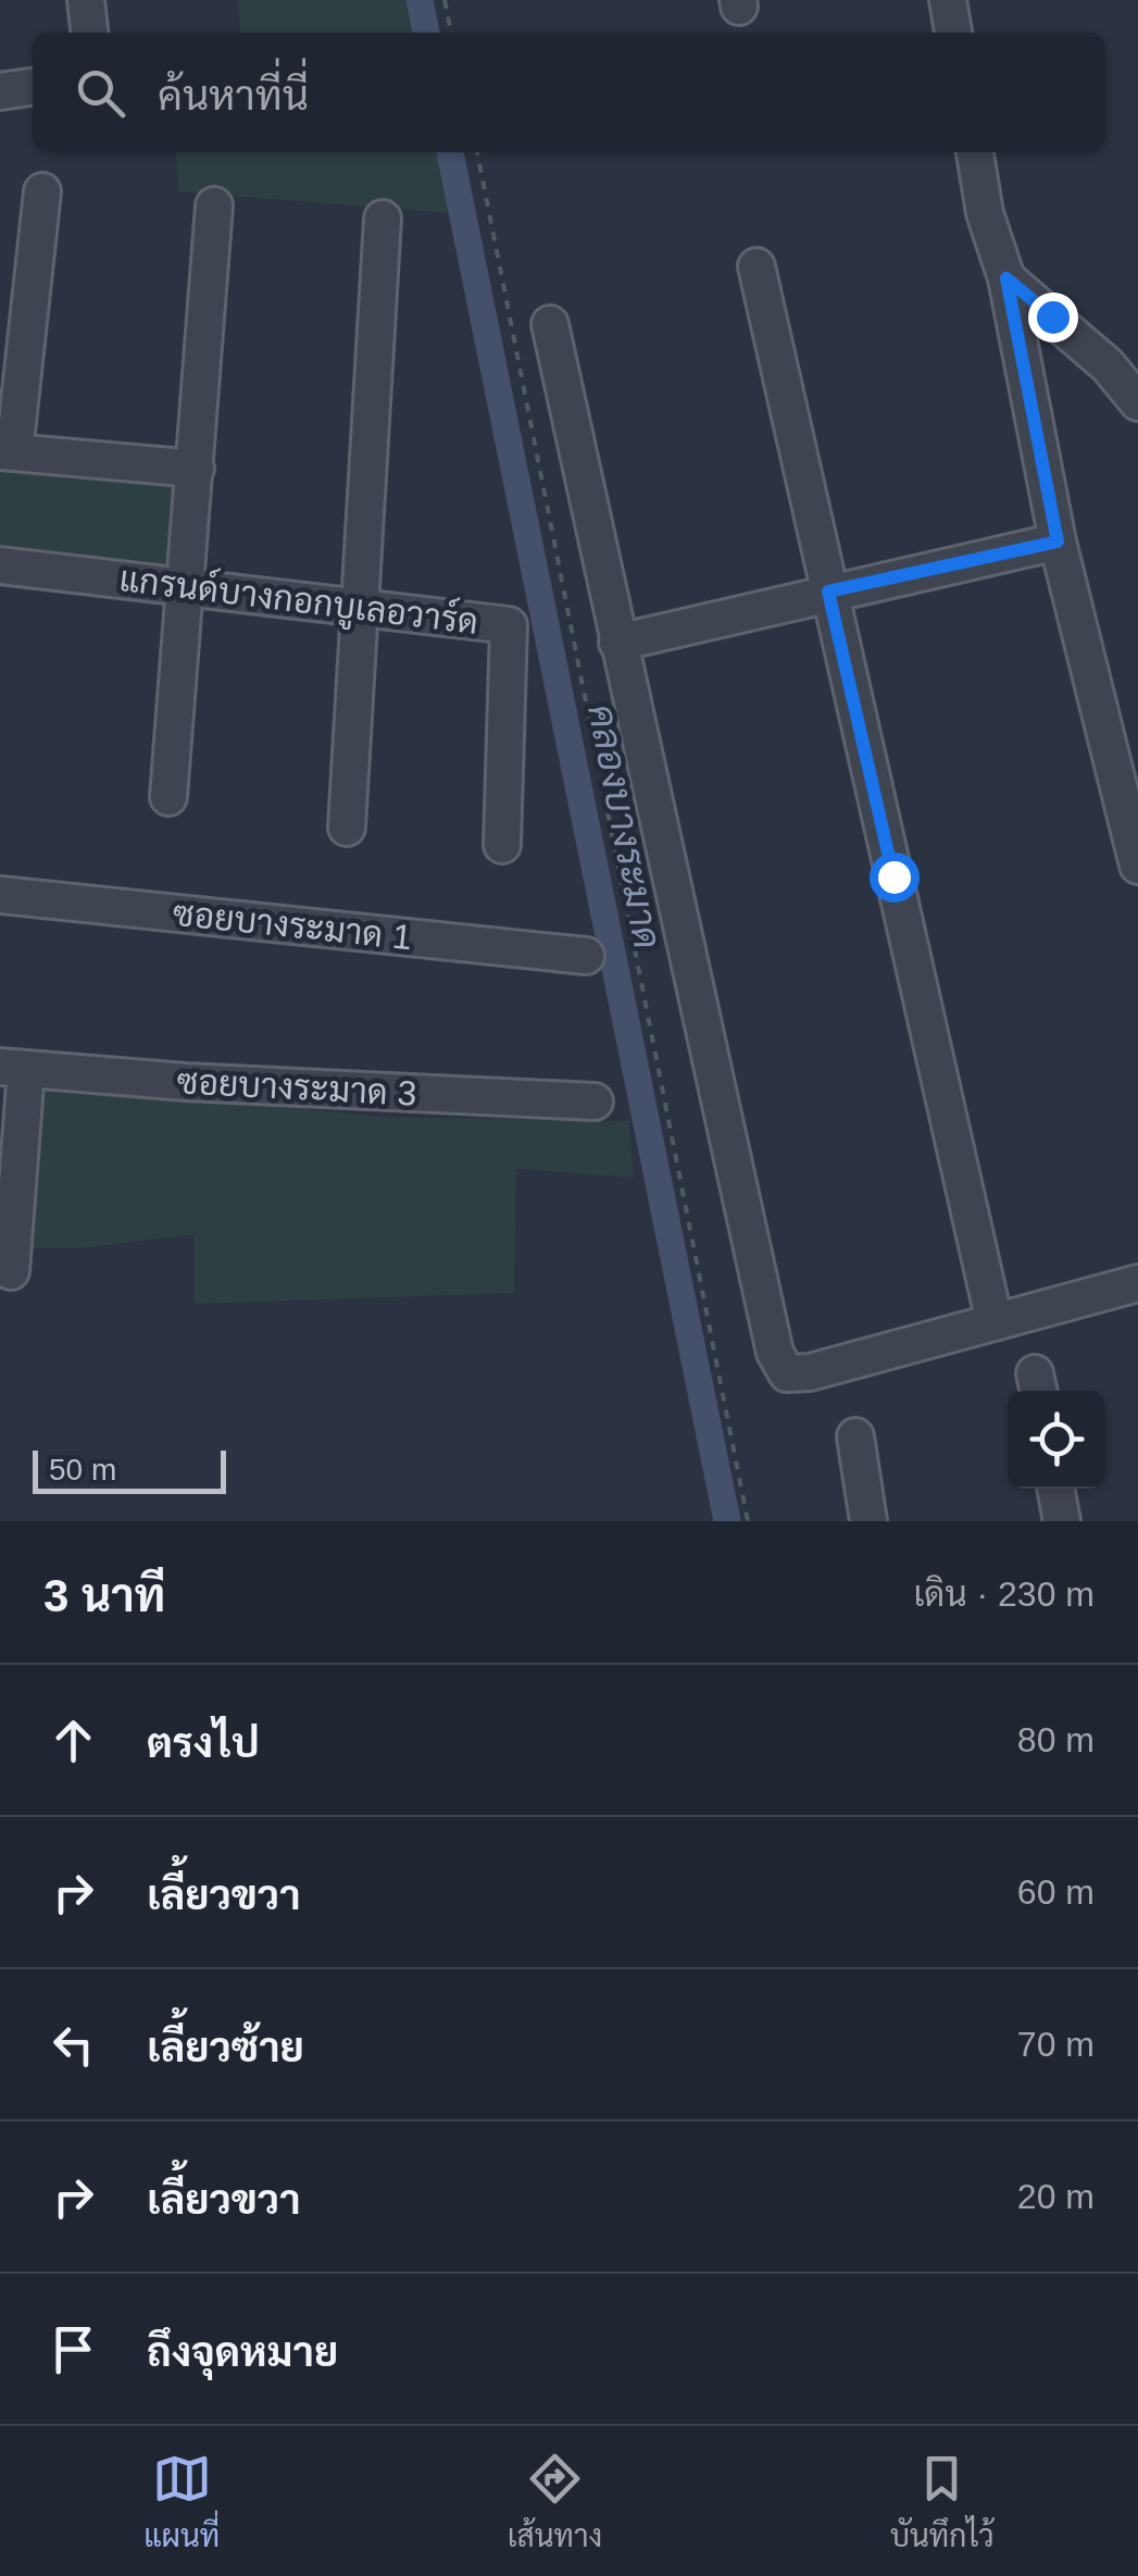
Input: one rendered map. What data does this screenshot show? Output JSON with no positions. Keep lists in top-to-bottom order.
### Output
{
  "streets": {
    "street": ["แกรนด์บางกอกบูเลอวาร์ด", "ซอยบางระมาด 1", "ซอยบางระมาด 3"]
  },
  "water": ["คลองบางระมาด"],
  "scale_bar": "50 m",
  "page": {
    "search": "ค้นหาที่นี่",
    "scale": "50 m",
    "heading": ["3 นาที", "เดิน · 230 m"],
    "list": [
      ["ตรงไป", "80 m"],
      ["เลี้ยวขวา", "60 m"],
      ["เลี้ยวซ้าย", "70 m"],
      ["เลี้ยวขวา", "20 m"],
      "ถึงจุดหมาย"
    ],
    "nav": ["แผนที่", "เส้นทาง", "บันทึกไว้"]
  }
}
